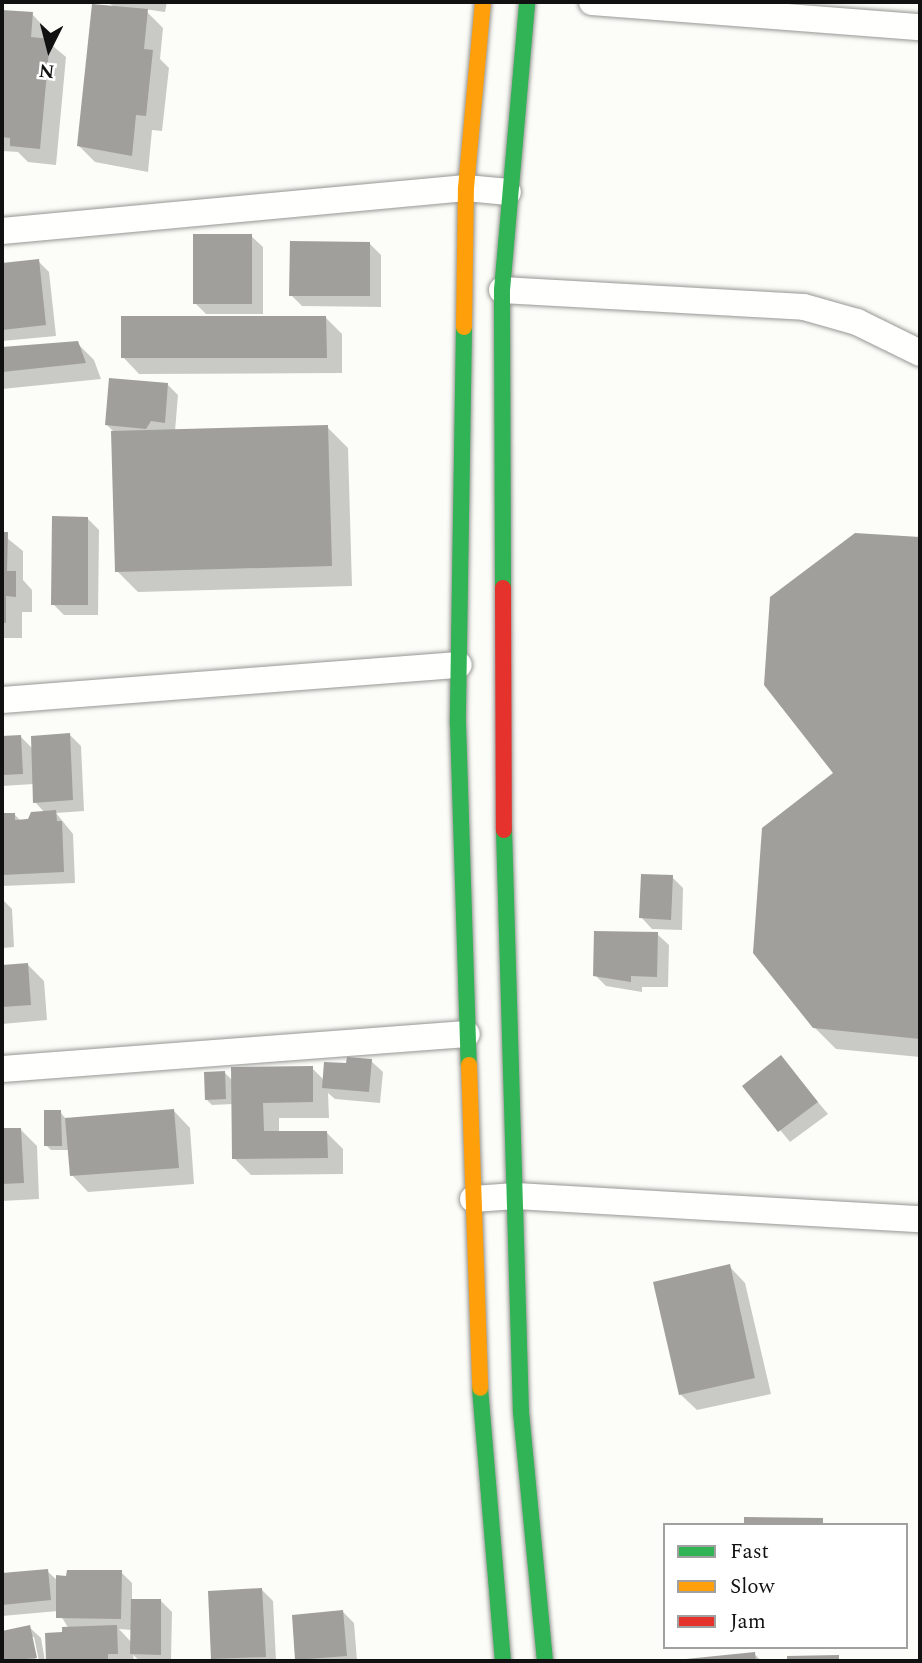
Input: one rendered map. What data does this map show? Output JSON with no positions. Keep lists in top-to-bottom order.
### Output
{
  "legend": ["Fast", "Slow", "Jam"],
  "north": "bottom"
}
